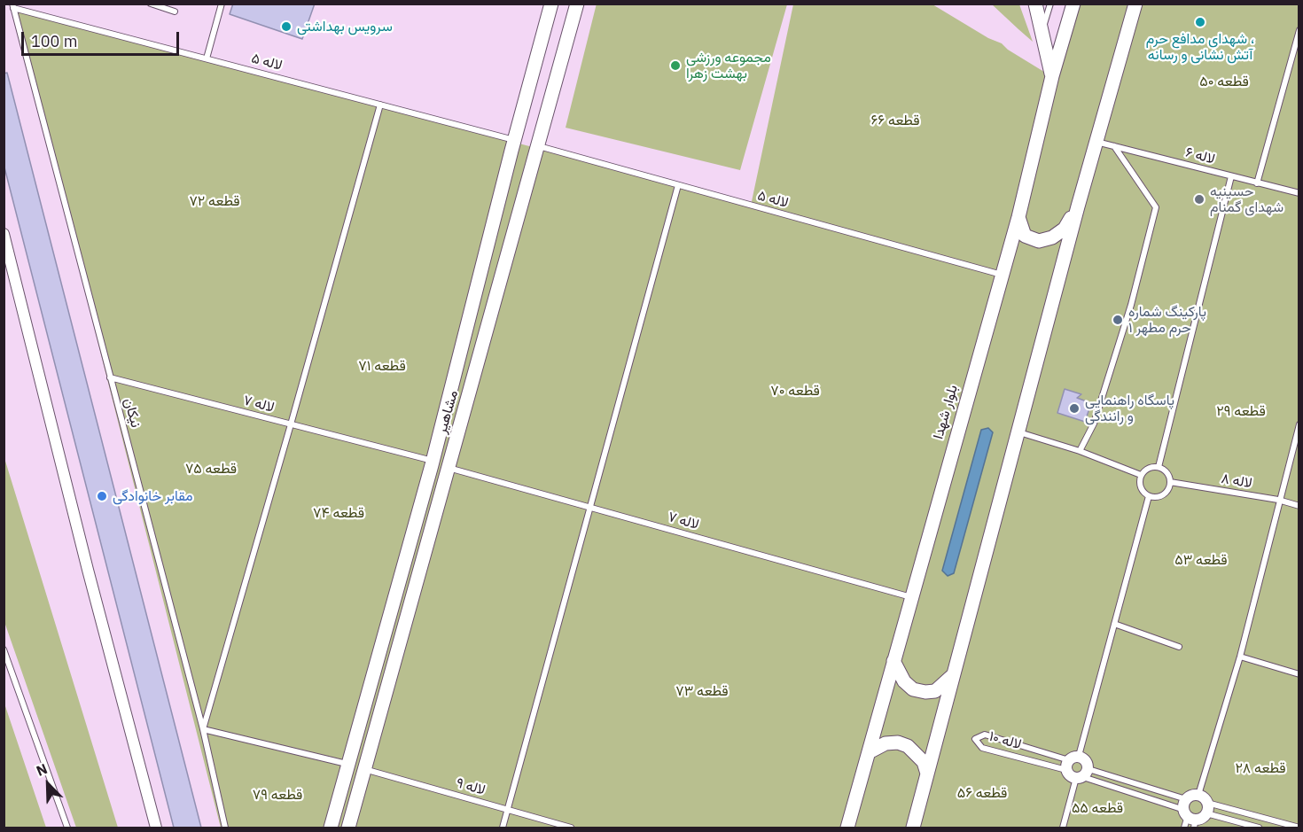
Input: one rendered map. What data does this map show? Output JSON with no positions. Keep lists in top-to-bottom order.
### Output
{
  "streets": {
    "street": ["مشاهیر", "بلوار شهدا"],
    "lane": [
      "لاله ۵",
      "لاله ۶",
      "لاله ۷",
      "نیکان",
      "لاله ۸",
      "لاله ۱۰",
      "لاله ۹"
    ]
  },
  "crossings": [
    ["لاله ۵", "مشاهیر"],
    ["لاله ۵", "بلوار شهدا"],
    ["لاله ۵", "نیکان"],
    ["لاله ۷", "مشاهیر"],
    ["لاله ۷", "بلوار شهدا"],
    ["لاله ۷", "نیکان"],
    ["مشاهیر", "لاله ۹"]
  ],
  "parks": [
    "قطعه ۵۰",
    "قطعه ۶۶",
    "قطعه ۷۲",
    "قطعه ۷۱",
    "قطعه ۷۰",
    "قطعه ۲۹",
    "قطعه ۷۵",
    "قطعه ۷۴",
    "قطعه ۵۳",
    "قطعه ۷۳",
    "قطعه ۲۸",
    "قطعه ۵۶",
    "قطعه ۷۹",
    "قطعه ۵۵"
  ],
  "places": [
    "شهدای مدافع حرم ، آتش نشانی و رسانه",
    "سرویس بهداشتی",
    "مجموعه ورزشی بهشت زهرا",
    "حسینیه شهدای گمنام",
    "پارکینگ شماره ۱ حرم مطهر",
    "پاسگاه راهنمایی و رانندگی",
    "مقابر خانوادگی"
  ],
  "scale_bar": "100 m",
  "north": "top left"
}
